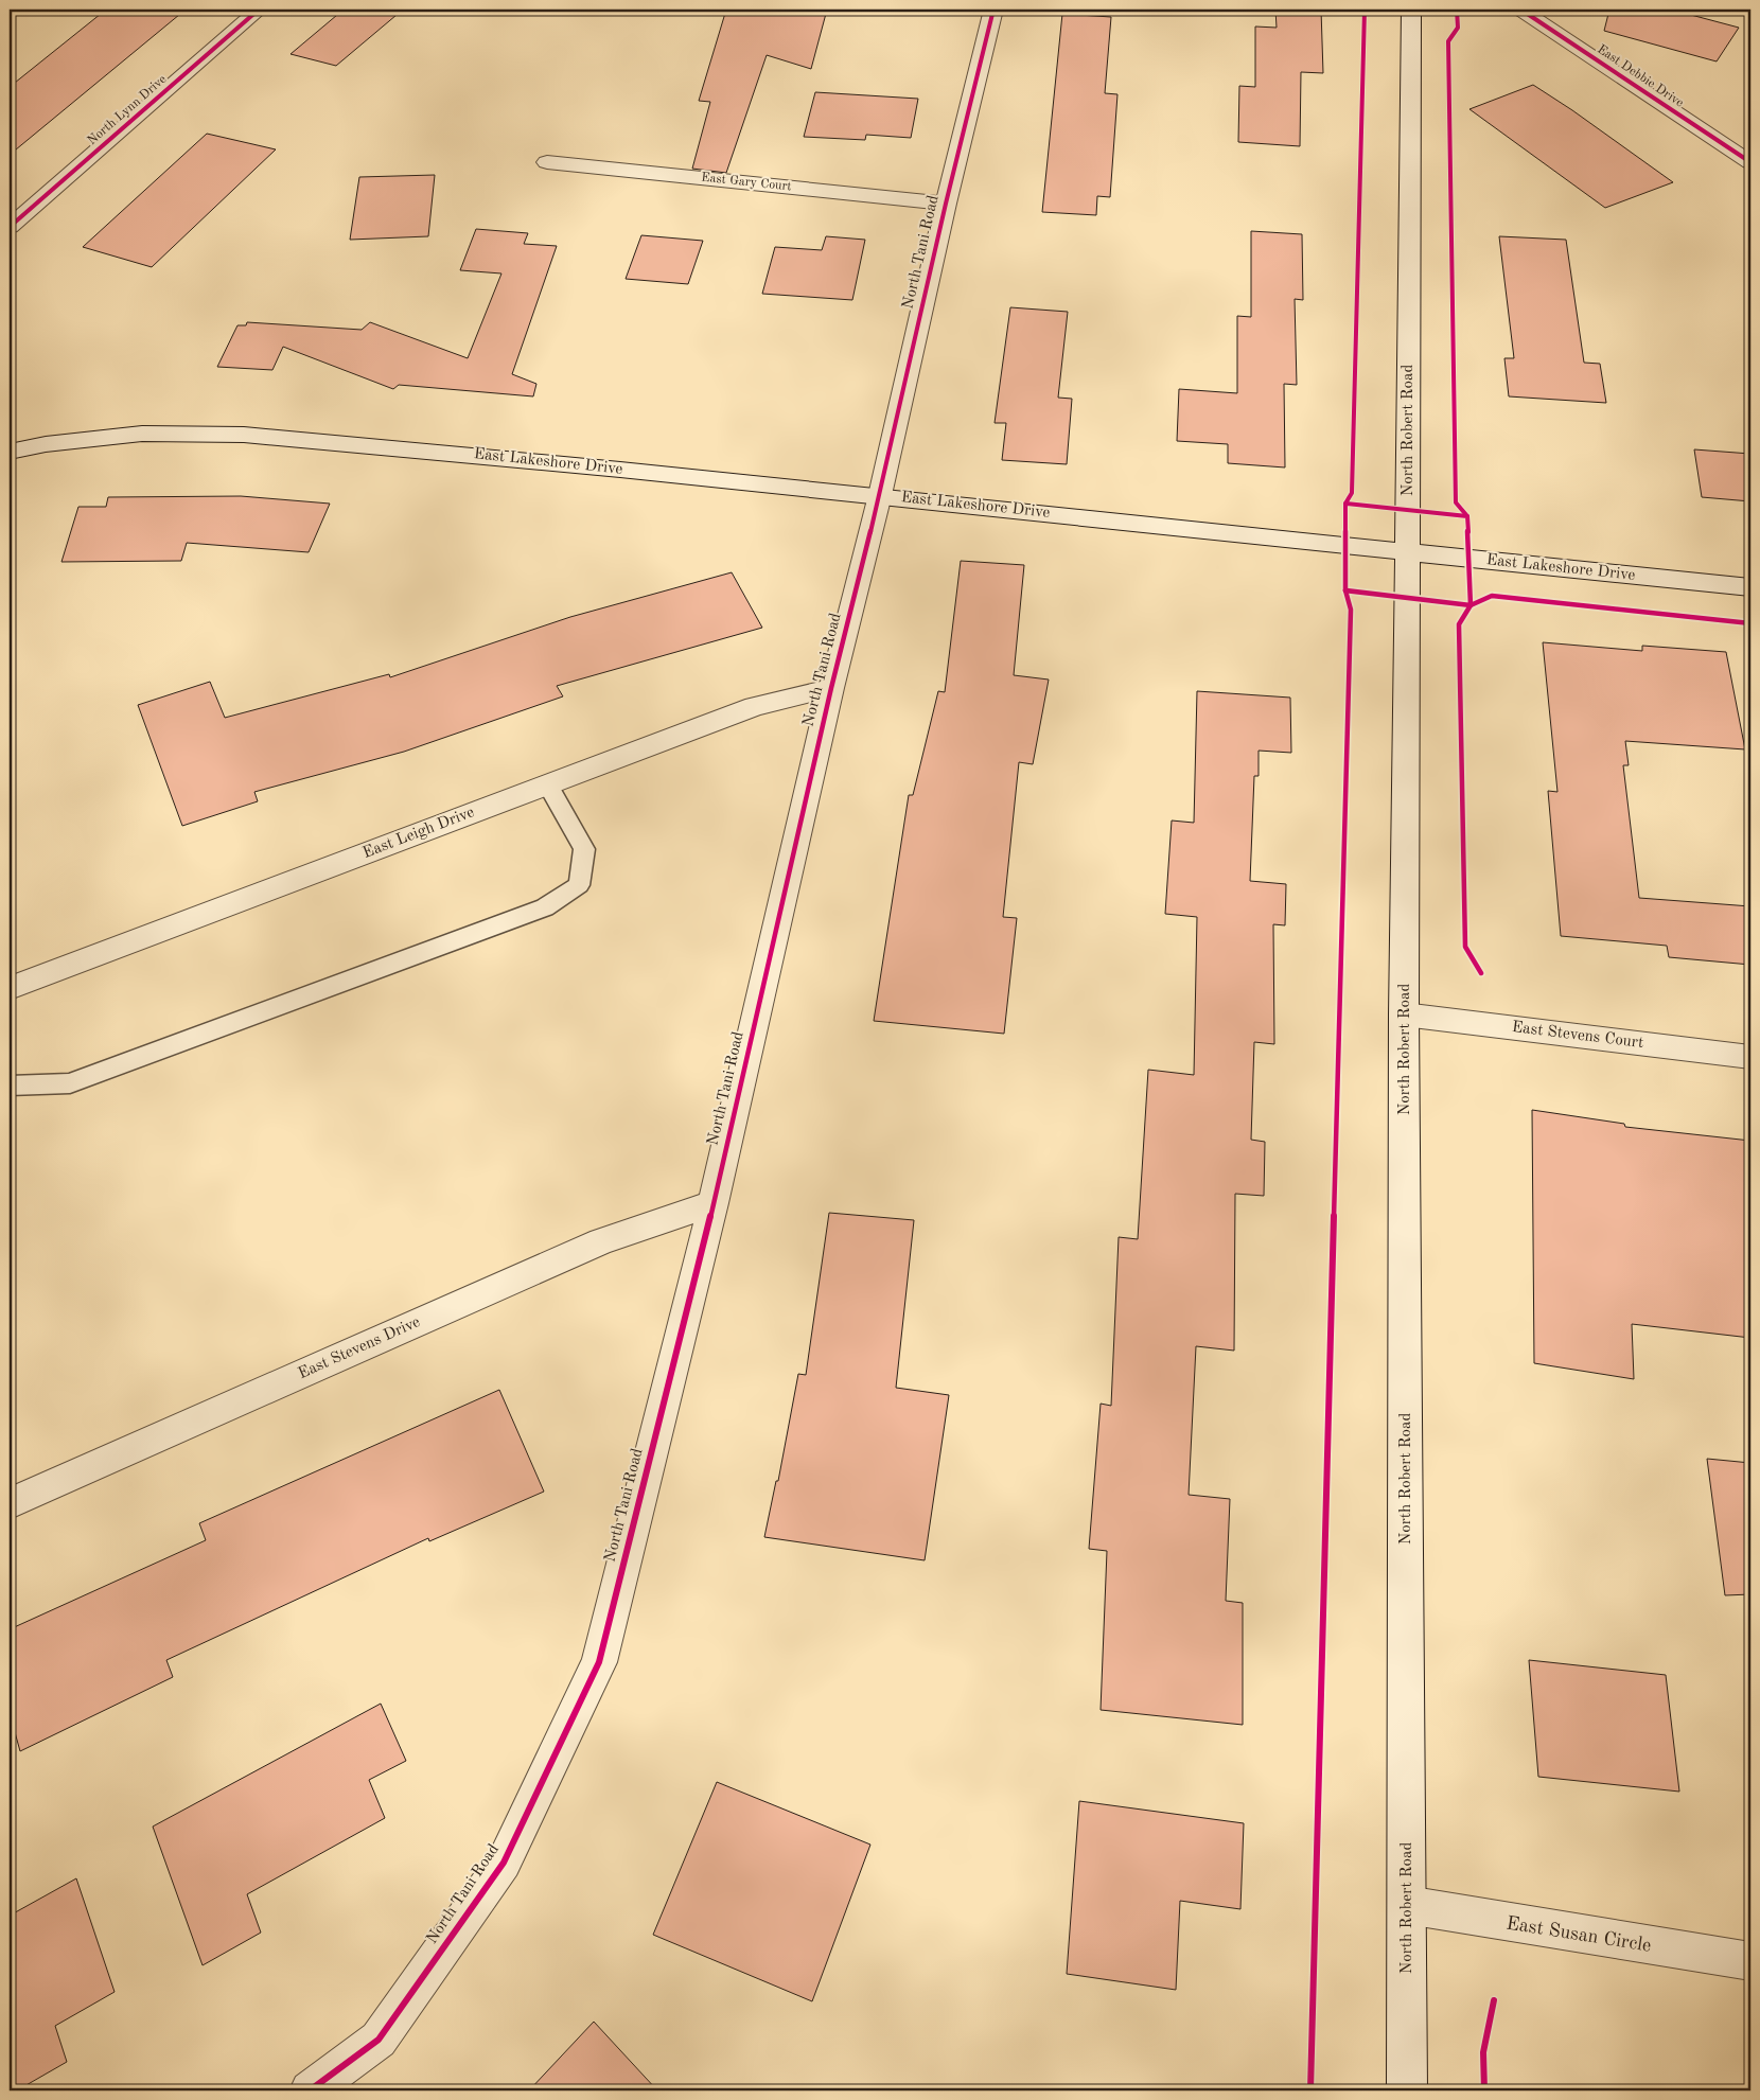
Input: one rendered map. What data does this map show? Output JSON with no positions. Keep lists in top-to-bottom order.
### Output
{
  "streets": {
    "street": [
      "East Debbie Drive",
      "North Lynn Drive",
      "East Gary Court",
      "North Tani Road",
      "North Robert Road",
      "East Lakeshore Drive",
      "East Leigh Drive",
      "East Stevens Court",
      "East Stevens Drive",
      "East Susan Circle"
    ]
  },
  "crossings": [
    ["East Gary Court", "North Tani Road"],
    ["North Tani Road", "East Lakeshore Drive"],
    ["North Tani Road", "East Leigh Drive"],
    ["North Tani Road", "East Stevens Drive"],
    ["North Robert Road", "East Lakeshore Drive"],
    ["North Robert Road", "East Stevens Court"],
    ["North Robert Road", "East Susan Circle"]
  ]
}
